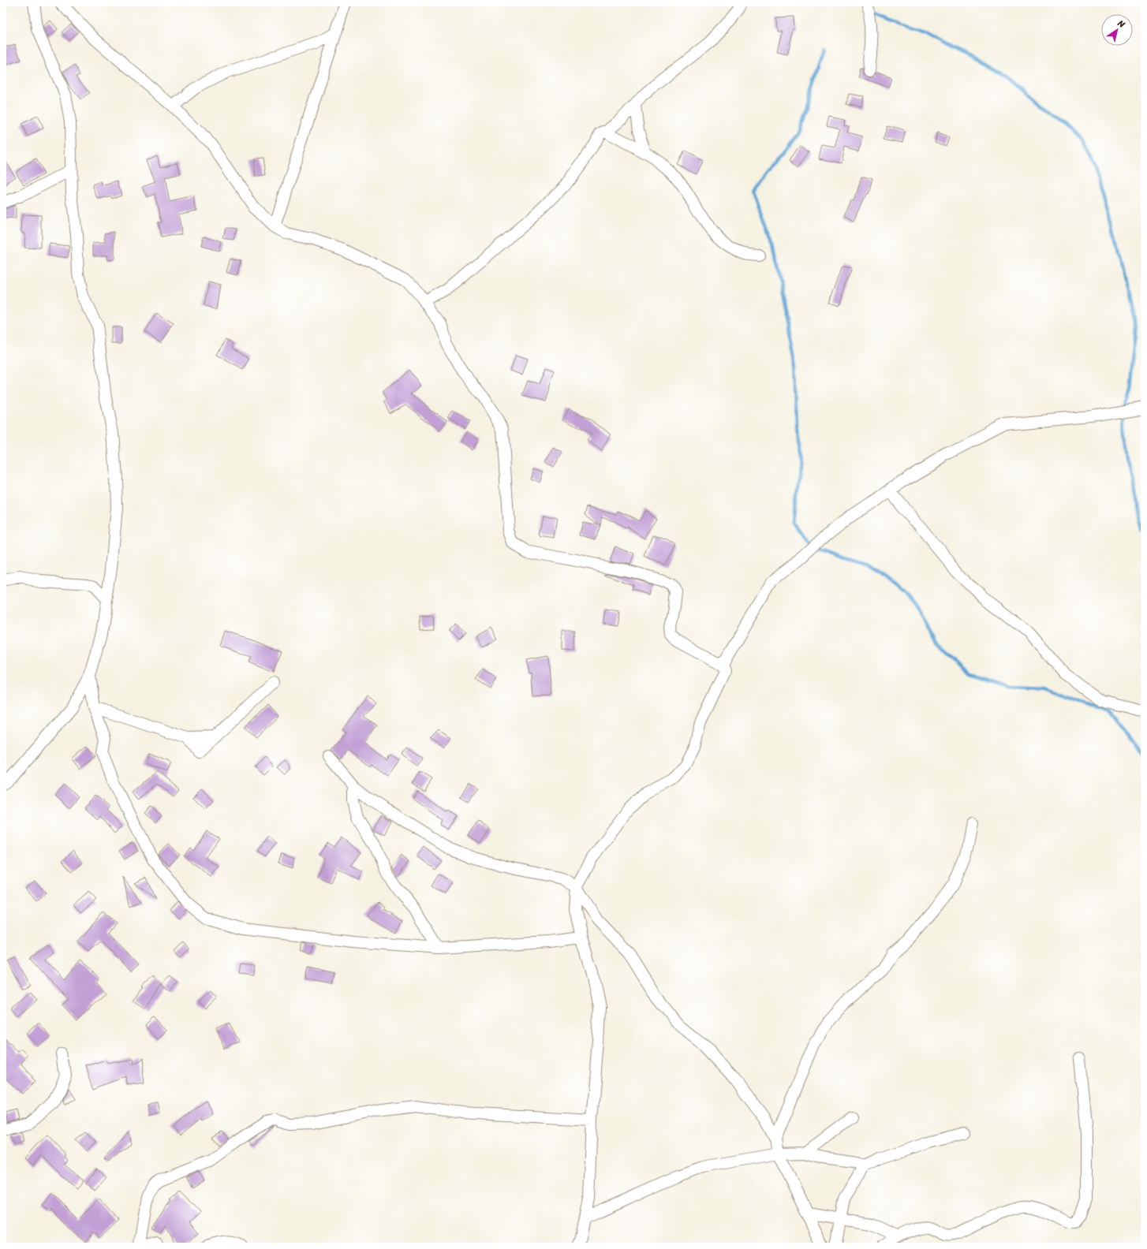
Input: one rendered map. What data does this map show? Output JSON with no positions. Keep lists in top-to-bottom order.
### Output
{
  "north": "top right"
}
